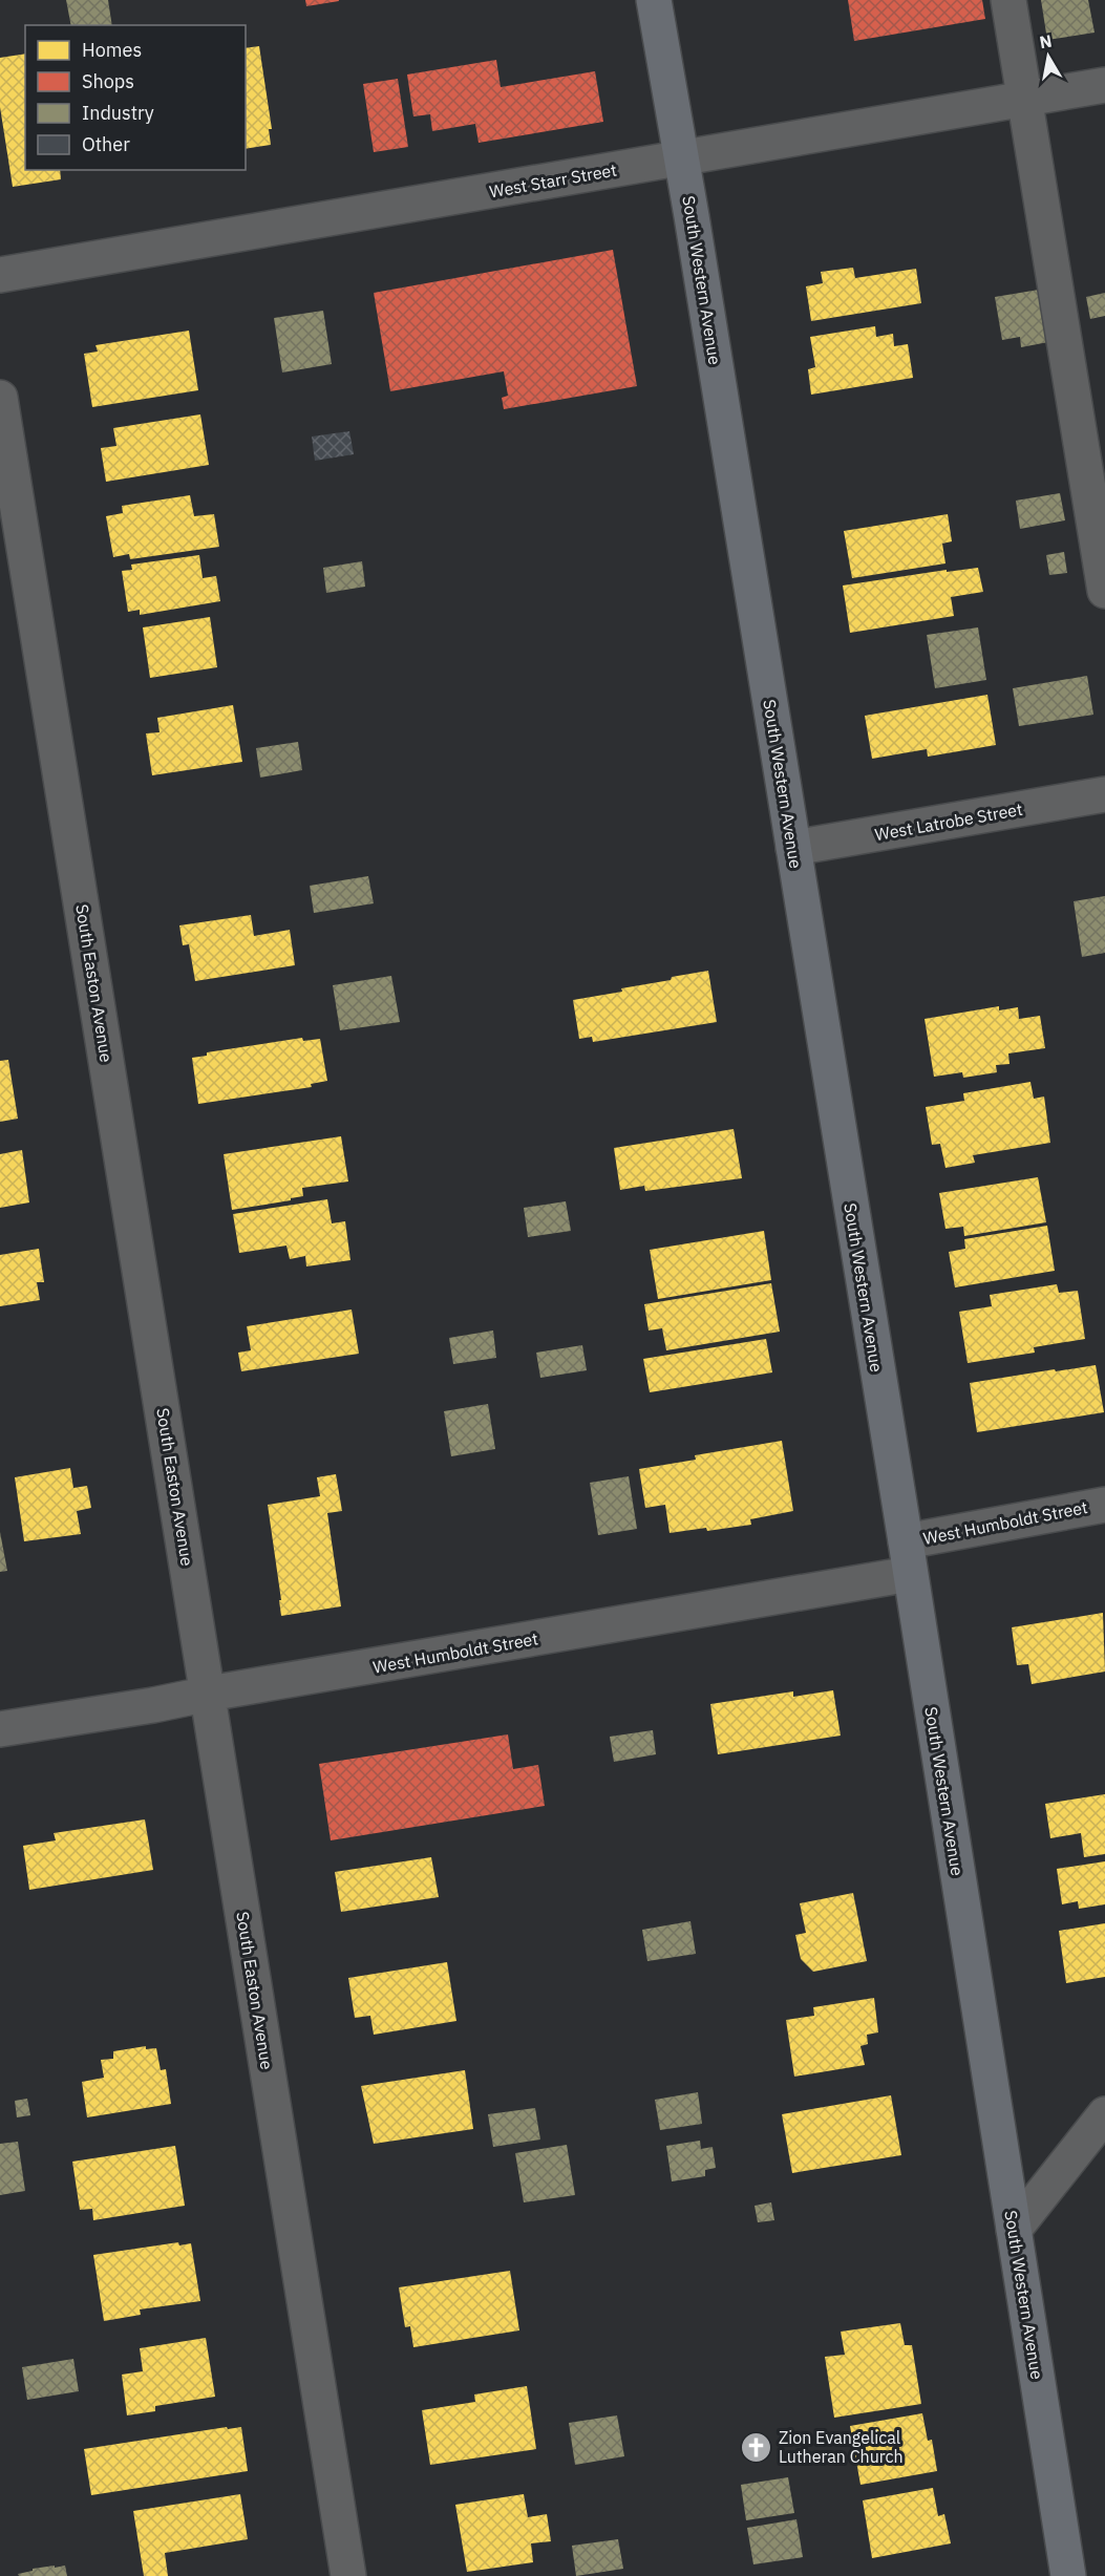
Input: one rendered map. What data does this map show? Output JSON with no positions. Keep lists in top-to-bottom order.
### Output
{
  "streets": {
    "main road": ["South Western Avenue"],
    "street": [
      "West Starr Street",
      "West Latrobe Street",
      "South Easton Avenue",
      "West Humboldt Street"
    ]
  },
  "crossings": [
    ["West Starr Street", "South Western Avenue"],
    ["South Western Avenue", "West Latrobe Street"],
    ["South Western Avenue", "West Humboldt Street"],
    ["South Easton Avenue", "West Humboldt Street"]
  ],
  "places": {
    "church": ["Zion Evangelical Lutheran Church"]
  },
  "legend": [
    "Homes",
    "Shops",
    "Industry",
    "Other"
  ],
  "north": "top"
}
